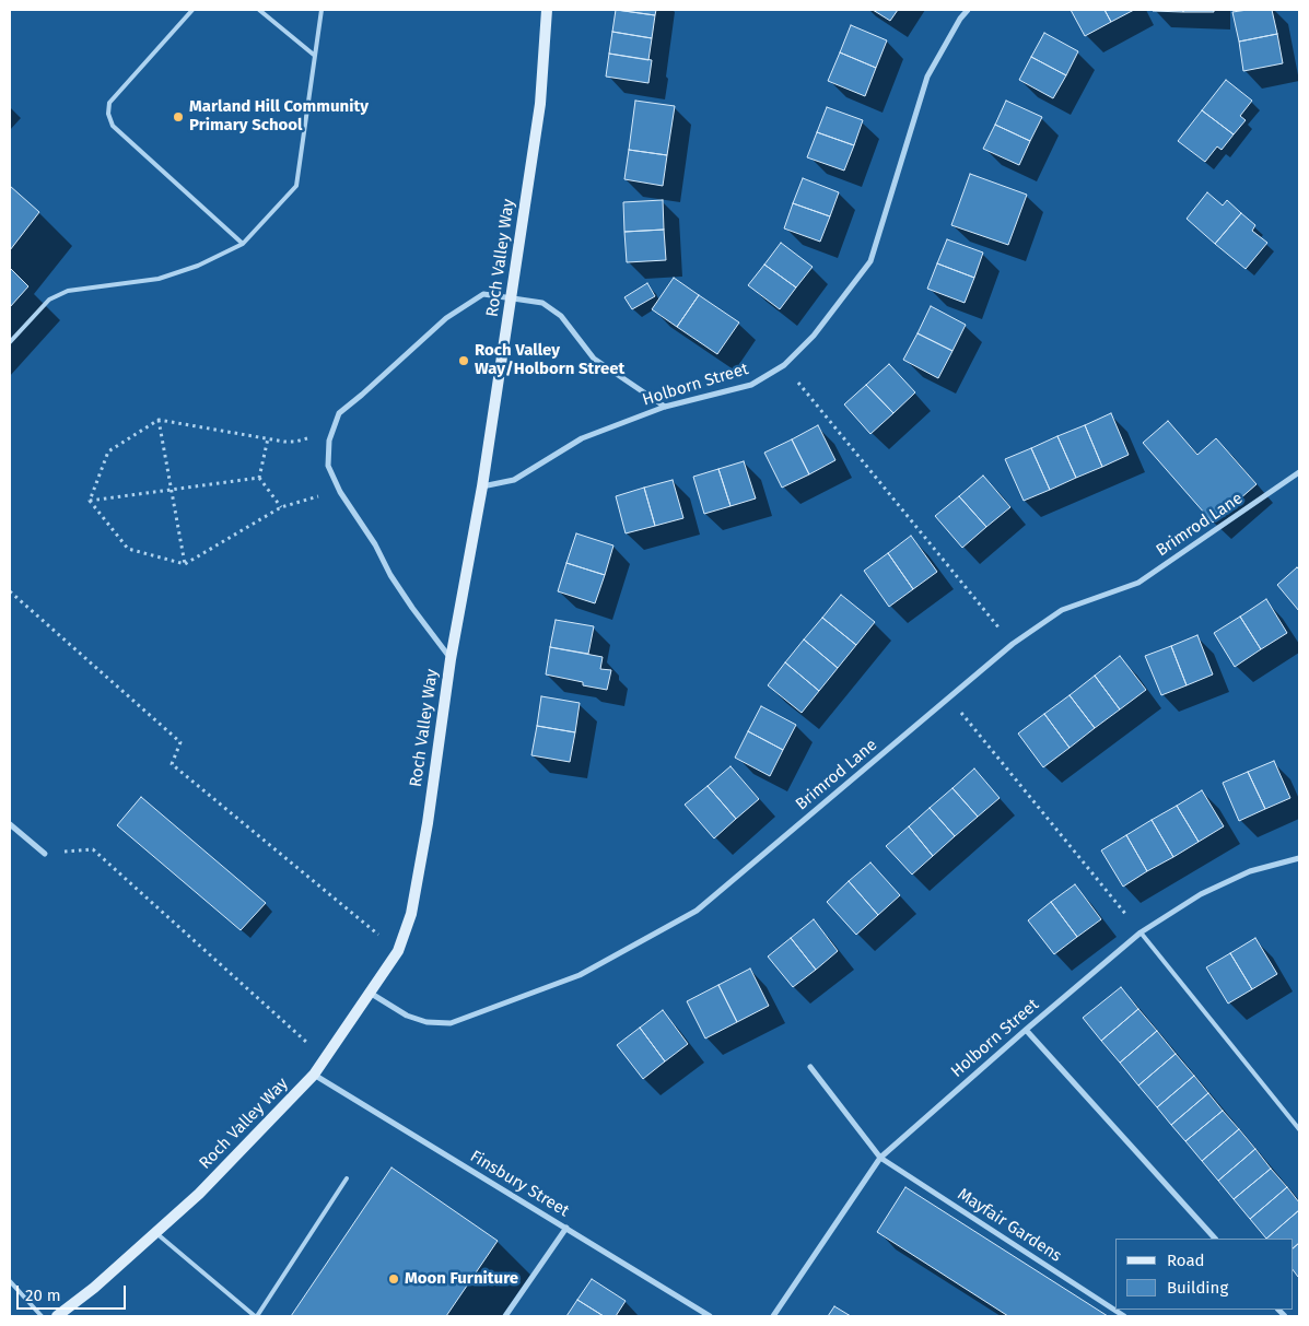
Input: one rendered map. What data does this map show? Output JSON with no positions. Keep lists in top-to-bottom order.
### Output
{
  "streets": {
    "main road": ["Roch Valley Way"],
    "street": [
      "Holborn Street",
      "Brimrod Lane",
      "Finsbury Street",
      "Mayfair Gardens"
    ]
  },
  "crossings": [
    ["Roch Valley Way", "Holborn Street"],
    ["Roch Valley Way", "Brimrod Lane"],
    ["Roch Valley Way", "Finsbury Street"],
    ["Holborn Street", "Mayfair Gardens"]
  ],
  "places": ["Marland Hill Community Primary School", "Roch Valley Way/Holborn Street", "Moon Furniture"],
  "legend": ["Road", "Building"],
  "scale_bar": "20 m"
}
